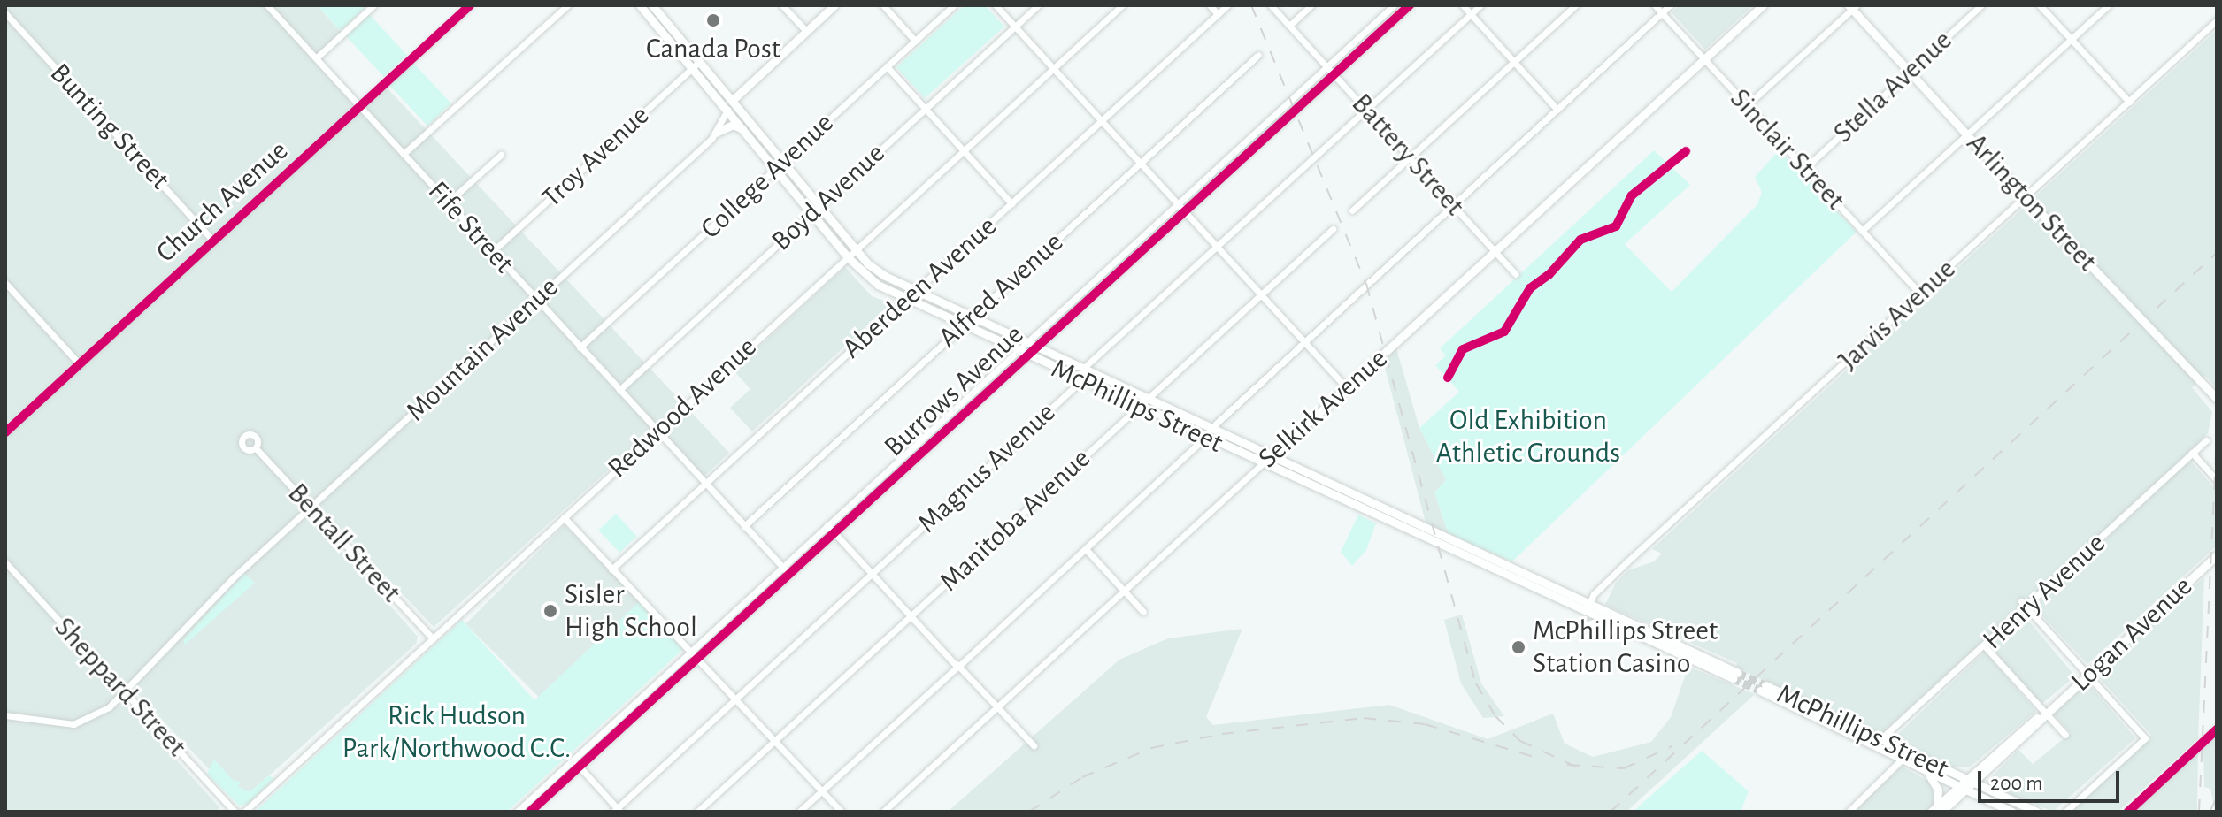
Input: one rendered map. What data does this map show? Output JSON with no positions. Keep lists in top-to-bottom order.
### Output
{
  "streets": {
    "main road": [
      "Arlington Street",
      "Mountain Avenue",
      "McPhillips Street",
      "Selkirk Avenue",
      "Logan Avenue"
    ],
    "street": [
      "Stella Avenue",
      "Bunting Street",
      "Sinclair Street",
      "Battery Street",
      "Troy Avenue",
      "College Avenue",
      "Boyd Avenue",
      "Church Avenue",
      "Fife Street",
      "Aberdeen Avenue",
      "Alfred Avenue",
      "Jarvis Avenue",
      "Burrows Avenue",
      "Redwood Avenue",
      "Magnus Avenue",
      "Manitoba Avenue",
      "Bentall Street",
      "Henry Avenue",
      "Sheppard Street"
    ]
  },
  "crossings": [
    ["Stella Avenue", "Sinclair Street"],
    ["Stella Avenue", "Arlington Street"],
    ["Bunting Street", "Church Avenue"],
    ["Sinclair Street", "Jarvis Avenue"],
    ["Sinclair Street", "Selkirk Avenue"],
    ["Battery Street", "Burrows Avenue"],
    ["Battery Street", "Selkirk Avenue"],
    ["Battery Street", "Magnus Avenue"],
    ["Troy Avenue", "Fife Street"],
    ["Troy Avenue", "McPhillips Street"],
    ["College Avenue", "Fife Street"],
    ["College Avenue", "McPhillips Street"],
    ["Boyd Avenue", "Fife Street"],
    ["Boyd Avenue", "McPhillips Street"],
    ["Church Avenue", "Fife Street"],
    ["Fife Street", "Aberdeen Avenue"],
    ["Fife Street", "Alfred Avenue"],
    ["Fife Street", "Mountain Avenue"],
    ["Fife Street", "Burrows Avenue"],
    ["Fife Street", "Redwood Avenue"],
    ["Aberdeen Avenue", "McPhillips Street"],
    ["Alfred Avenue", "McPhillips Street"],
    ["Jarvis Avenue", "McPhillips Street"],
    ["Mountain Avenue", "McPhillips Street"],
    ["Mountain Avenue", "Bentall Street"],
    ["Mountain Avenue", "Sheppard Street"],
    ["Burrows Avenue", "McPhillips Street"],
    ["McPhillips Street", "Redwood Avenue"],
    ["McPhillips Street", "Selkirk Avenue"],
    ["McPhillips Street", "Magnus Avenue"],
    ["McPhillips Street", "Manitoba Avenue"],
    ["McPhillips Street", "Henry Avenue"],
    ["McPhillips Street", "Logan Avenue"],
    ["Redwood Avenue", "Bentall Street"]
  ],
  "parks": ["Old Exhibition Athletic Grounds", "Rick Hudson Park/Northwood C.C."],
  "places": ["Canada Post", "Sisler High School", "McPhillips Street Station Casino"],
  "scale_bar": "200 m"
}
